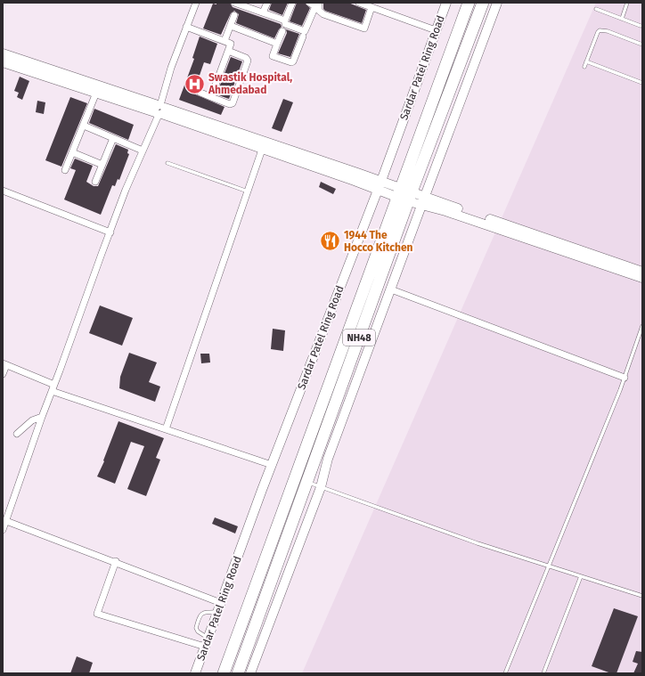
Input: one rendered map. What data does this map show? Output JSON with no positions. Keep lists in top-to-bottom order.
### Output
{
  "streets": {
    "highway": ["Sardar Patel Ring Road", "NH48"]
  },
  "places": {
    "hospital": ["Swastik Hospital, Ahmedabad"],
    "restaurant": ["1944 The Hocco Kitchen"]
  }
}
